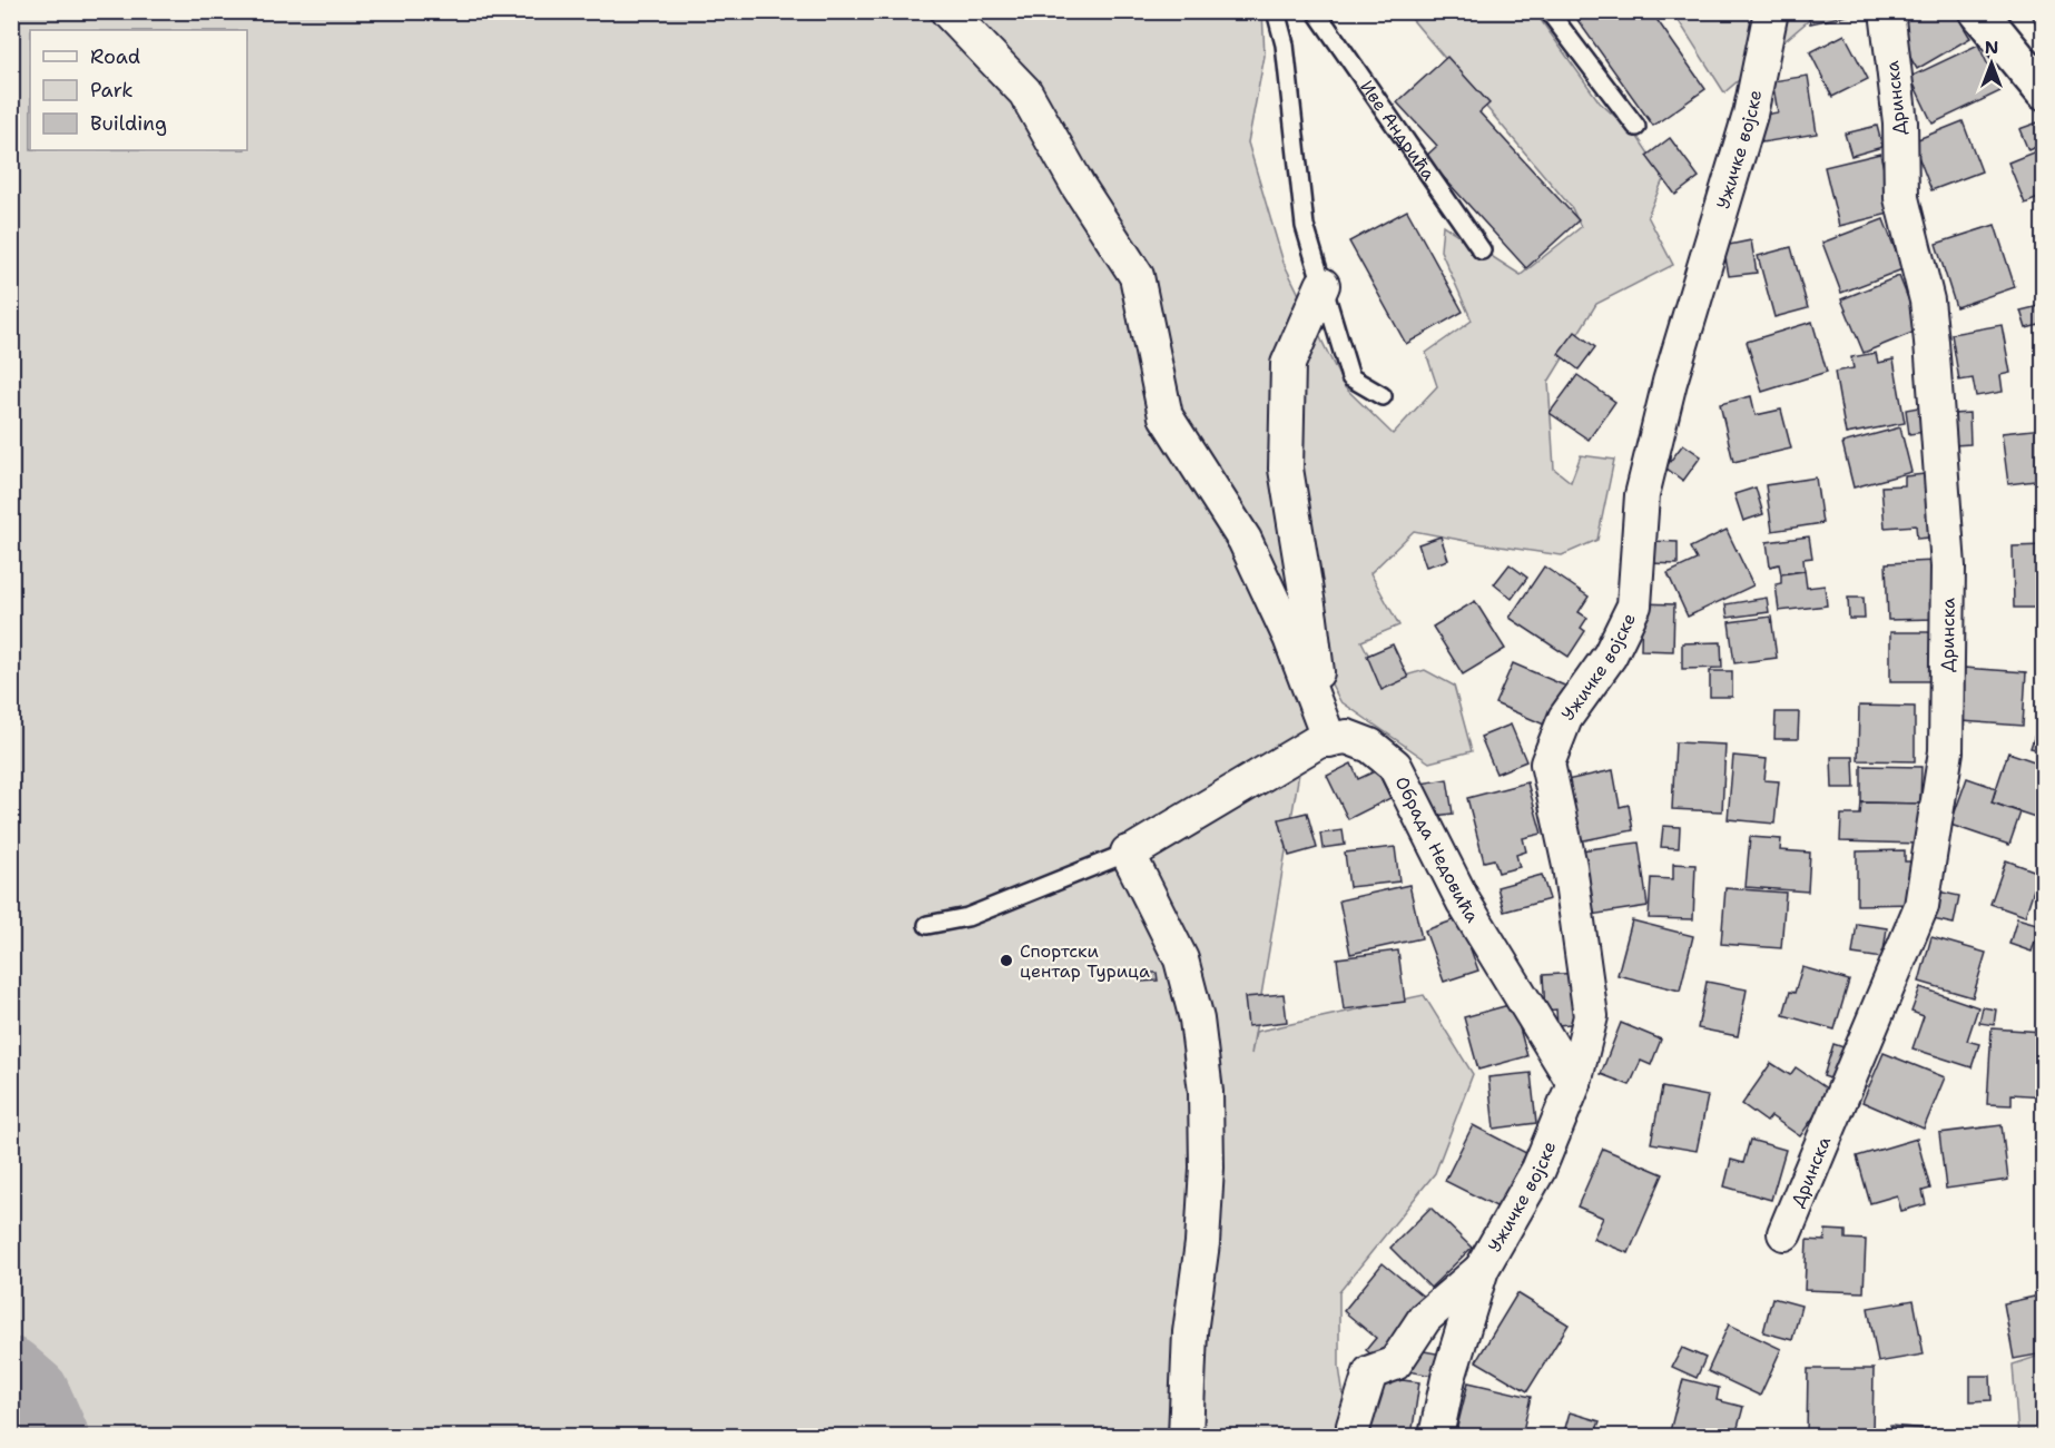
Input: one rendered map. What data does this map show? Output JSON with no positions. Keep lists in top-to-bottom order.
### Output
{
  "streets": {
    "street": ["Дринска", "Ужичке војске", "Обрада Недовића"],
    "lane": ["Иве Андрића"]
  },
  "crossings": [
    ["Ужичке војске", "Обрада Недовића"]
  ],
  "places": ["Спортски центар Турица"],
  "legend": ["Road", "Park", "Building"],
  "north": "top"
}
